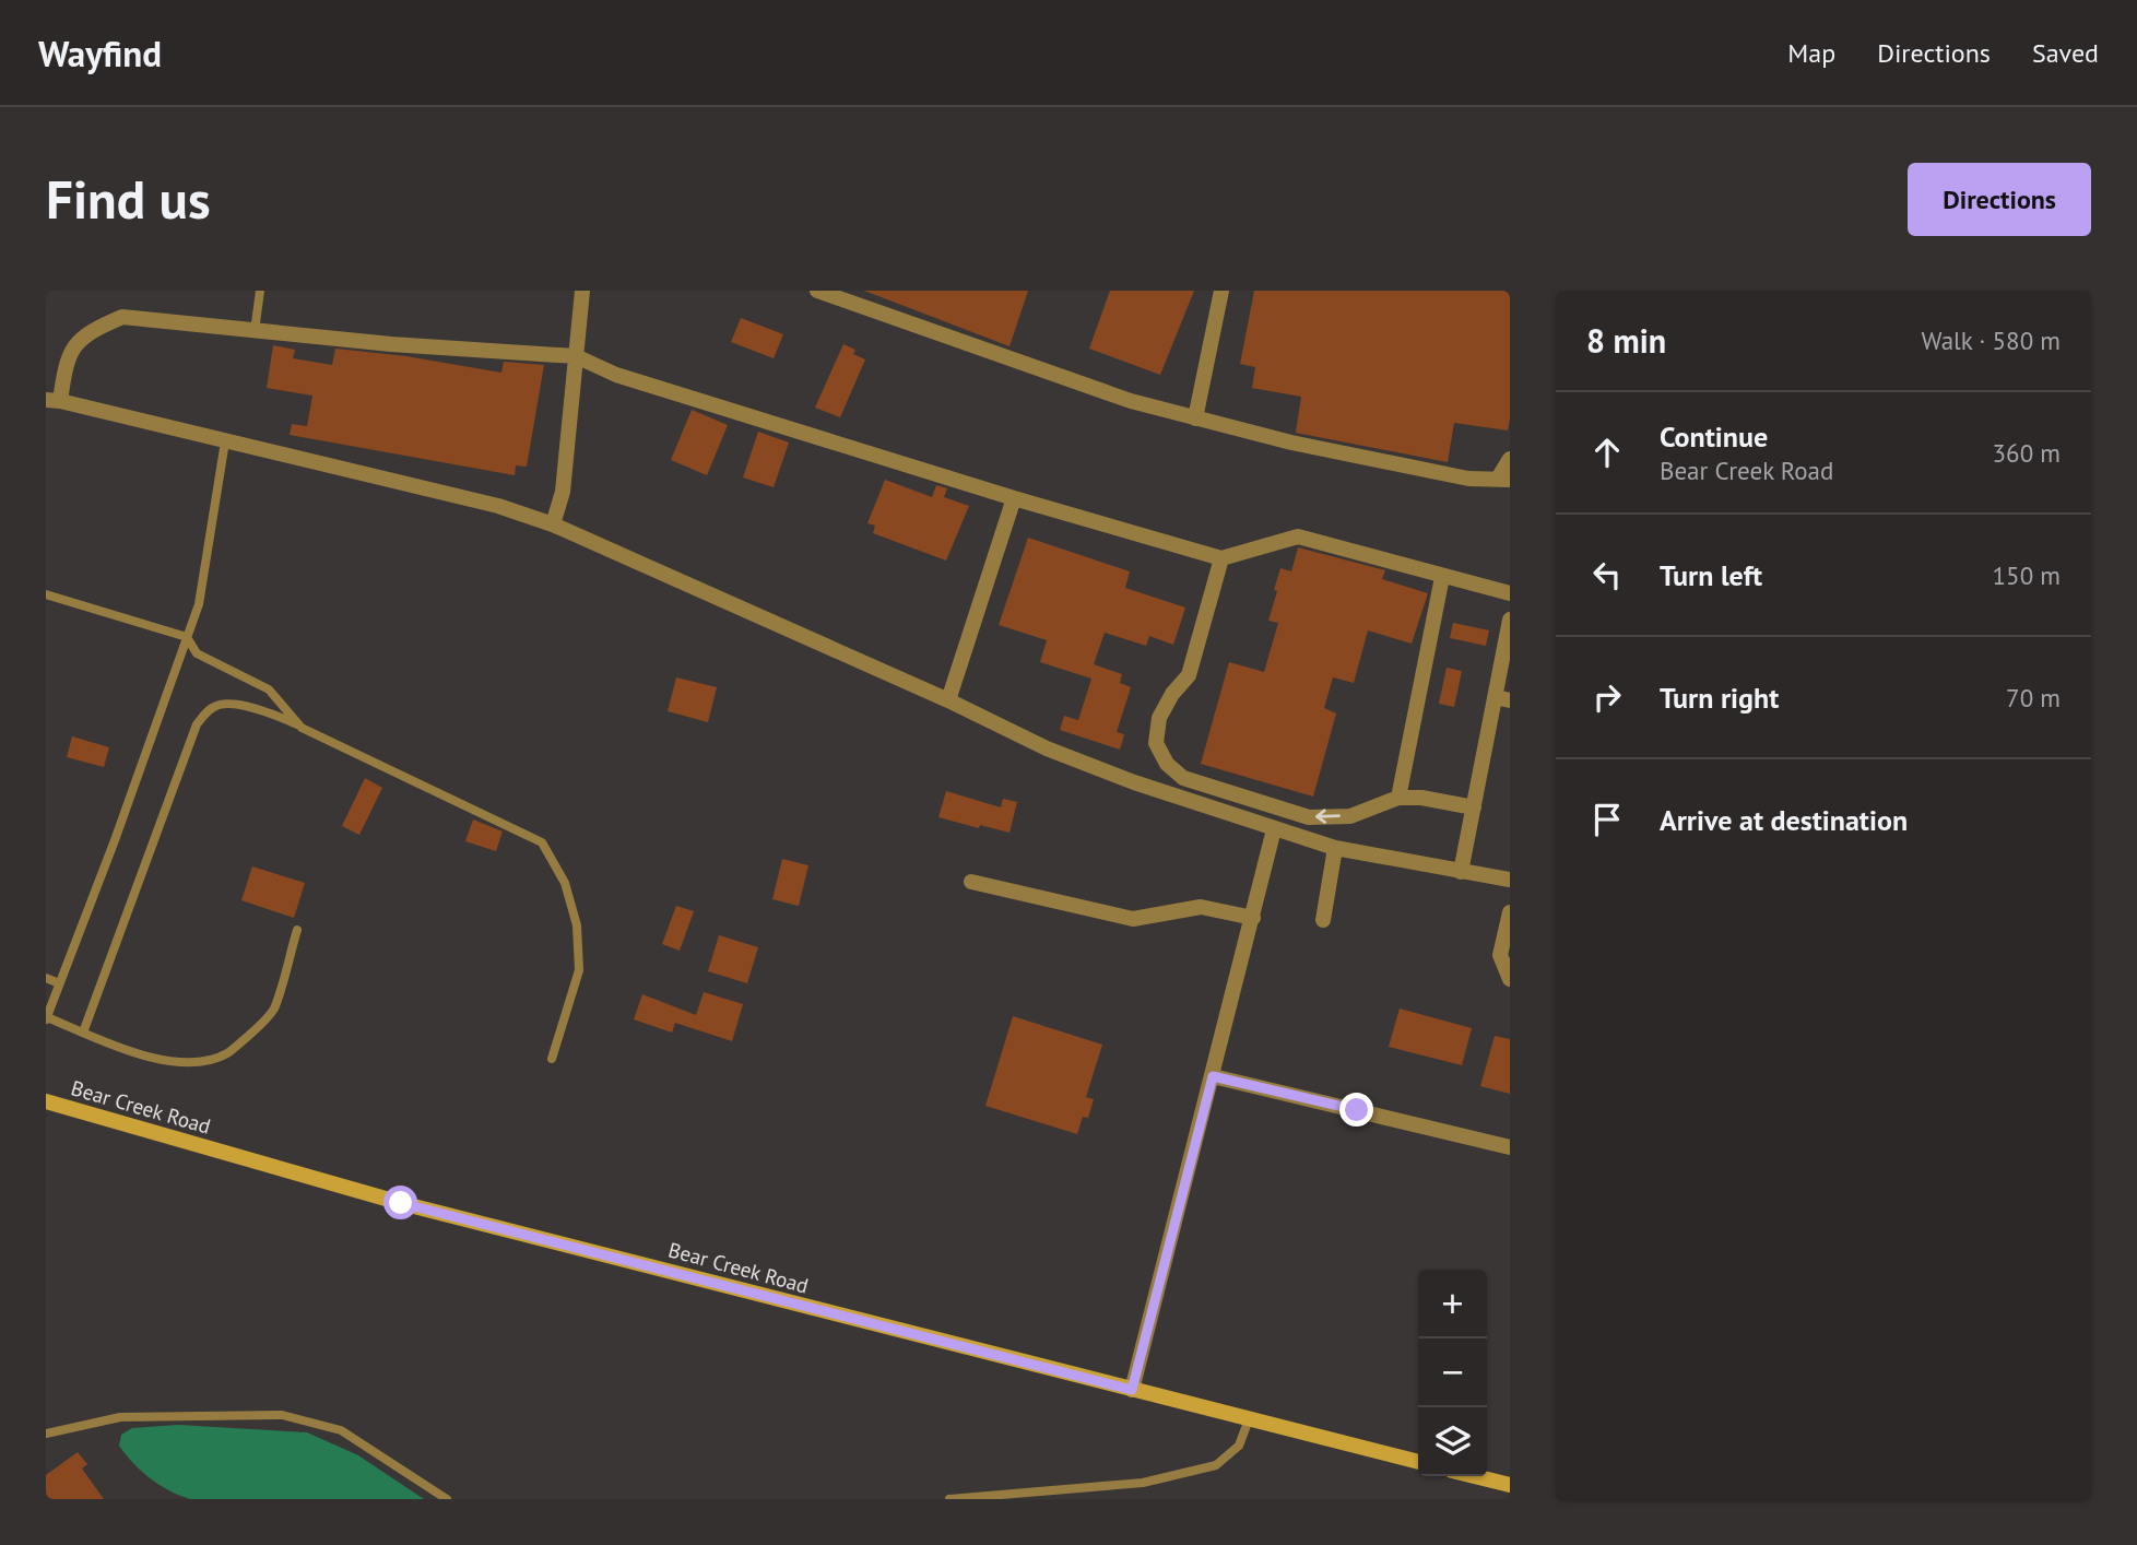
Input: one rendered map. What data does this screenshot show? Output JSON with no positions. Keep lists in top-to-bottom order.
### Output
{
  "streets": {
    "street": ["Bear Creek Road"]
  },
  "page": {
    "header": "Wayfind",
    "nav": ["Map", "Directions", "Saved"],
    "buttons": "Directions",
    "title": "Find us",
    "heading": ["8 min", "Walk · 580 m"],
    "list": [
      ["Continue", "Bear Creek Road", "360 m"],
      ["Turn left", "150 m"],
      ["Turn right", "70 m"],
      "Arrive at destination"
    ],
    "map_buttons": ["+", "−"]
  }
}
